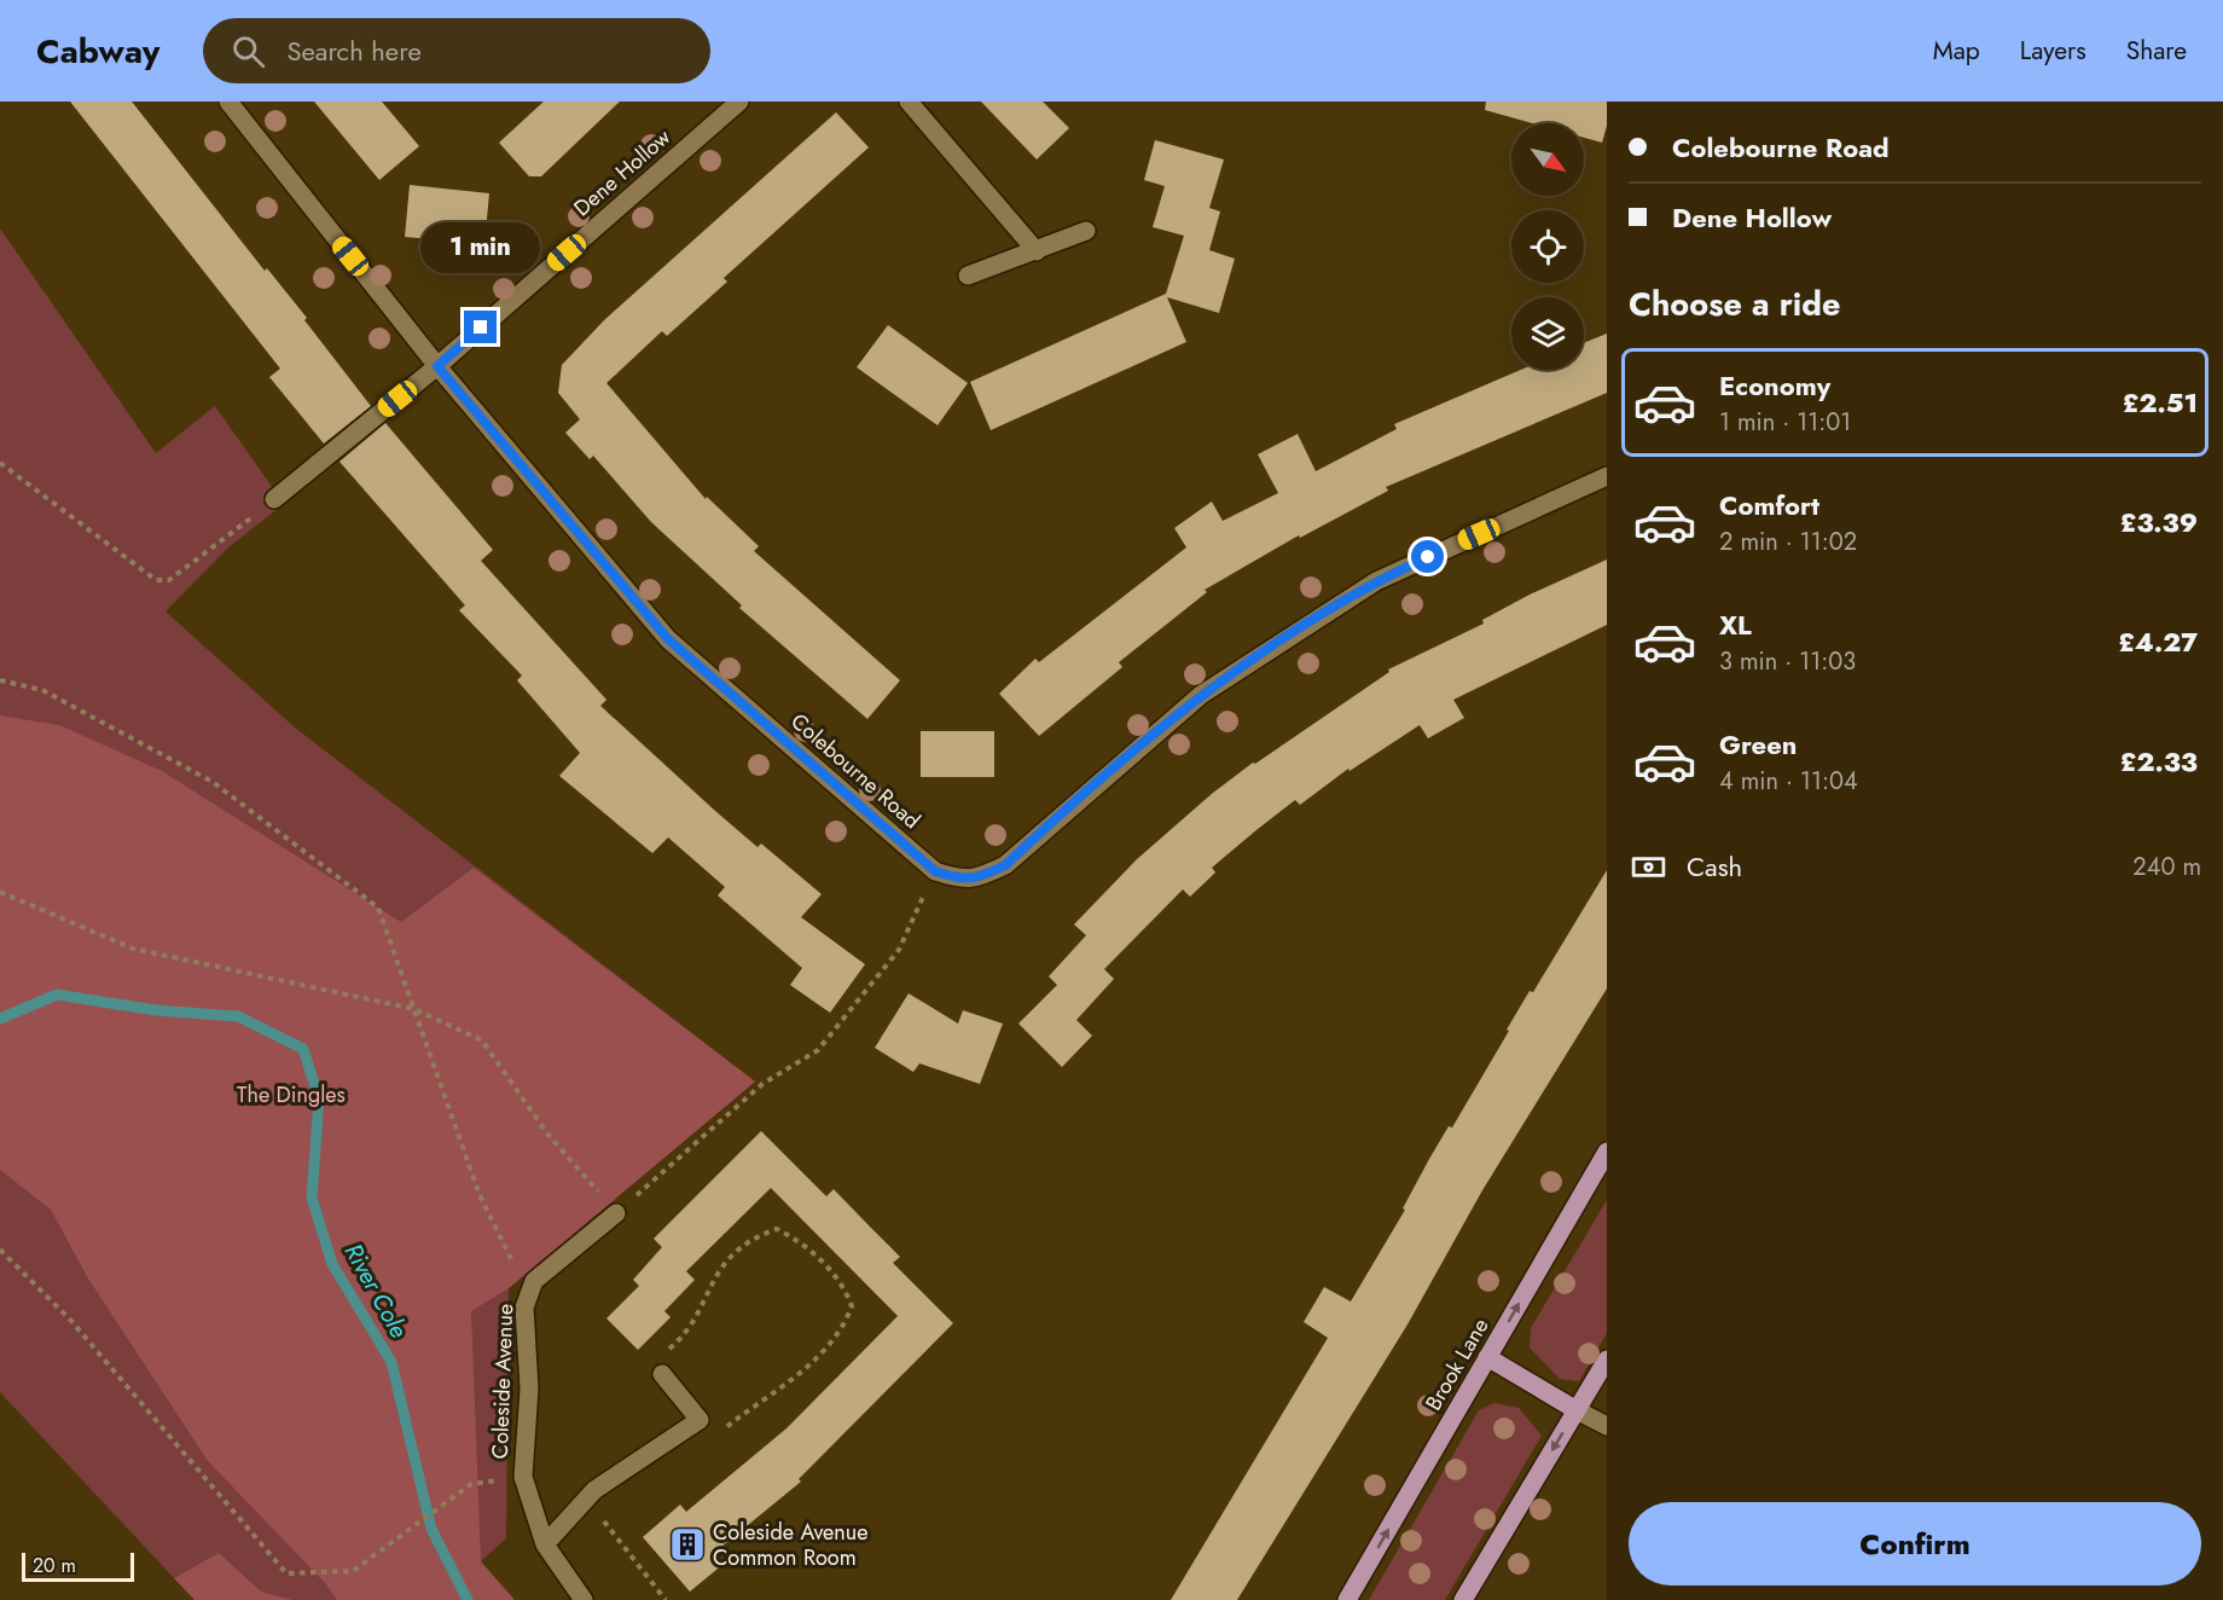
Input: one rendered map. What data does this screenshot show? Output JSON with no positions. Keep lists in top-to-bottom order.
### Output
{
  "streets": {
    "main road": ["Brook Lane"],
    "street": ["Dene Hollow", "Colebourne Road", "Coleside Avenue"]
  },
  "crossings": [
    ["Dene Hollow", "Colebourne Road"]
  ],
  "water": ["River Cole"],
  "parks": ["The Dingles"],
  "places": {
    "building": ["Coleside Avenue Common Room"]
  },
  "scale_bar": "20 m",
  "north": "bottom right",
  "page": {
    "header": "Cabway",
    "search": "Search here",
    "nav": ["Map", "Layers", "Share"],
    "banner": ["Colebourne Road", "Dene Hollow"],
    "bubble": "1 min",
    "heading": "Choose a ride",
    "list": [
      {
        "name": "Economy",
        "note": "1 min · 11:01",
        "value": "£2.51"
      },
      {
        "name": "Comfort",
        "note": "2 min · 11:02",
        "value": "£3.39"
      },
      {
        "name": "XL",
        "note": "3 min · 11:03",
        "value": "£4.27"
      },
      {
        "name": "Green",
        "note": "4 min · 11:04",
        "value": "£2.33"
      }
    ],
    "pay": ["Cash", "240 m"],
    "buttons": "Confirm",
    "scale": "20 m"
  }
}
